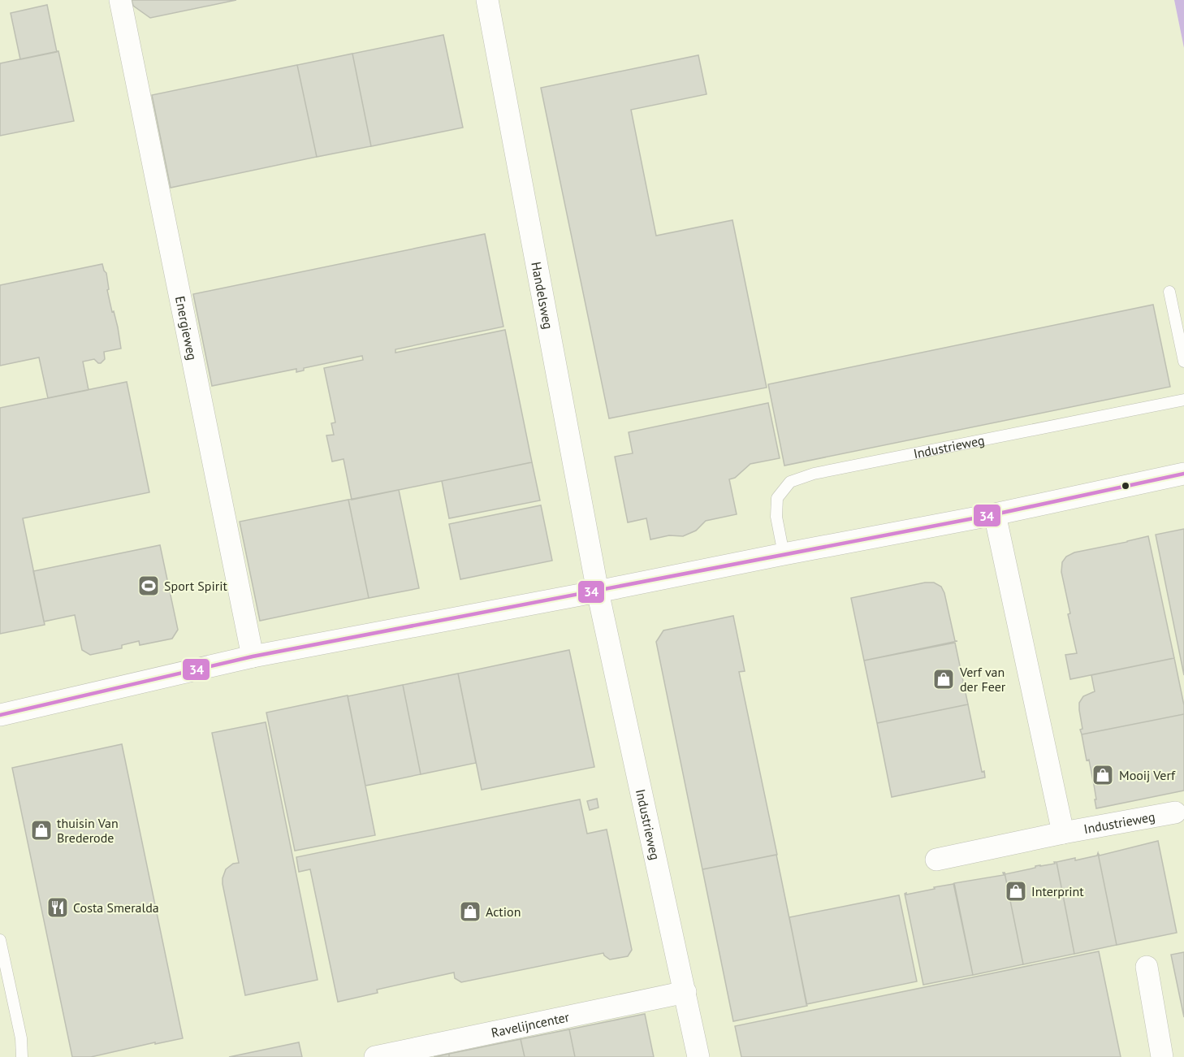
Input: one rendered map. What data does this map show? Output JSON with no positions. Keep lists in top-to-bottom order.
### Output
{
  "streets": {
    "street": [
      "Handelsweg",
      "Energieweg",
      "Industrieweg",
      "Ravelijncenter"
    ]
  },
  "crossings": [
    ["Handelsweg", "Industrieweg"],
    ["Industrieweg", "Ravelijncenter"]
  ],
  "places": {
    "sports": ["Sport Spirit"],
    "shop": [
      "Verf van der Feer",
      "Mooij Verf",
      "thuisin Van Brederode",
      "Interprint",
      "Action"
    ],
    "restaurant": ["Costa Smeralda"]
  },
  "lines": ["transit line 34"]
}
